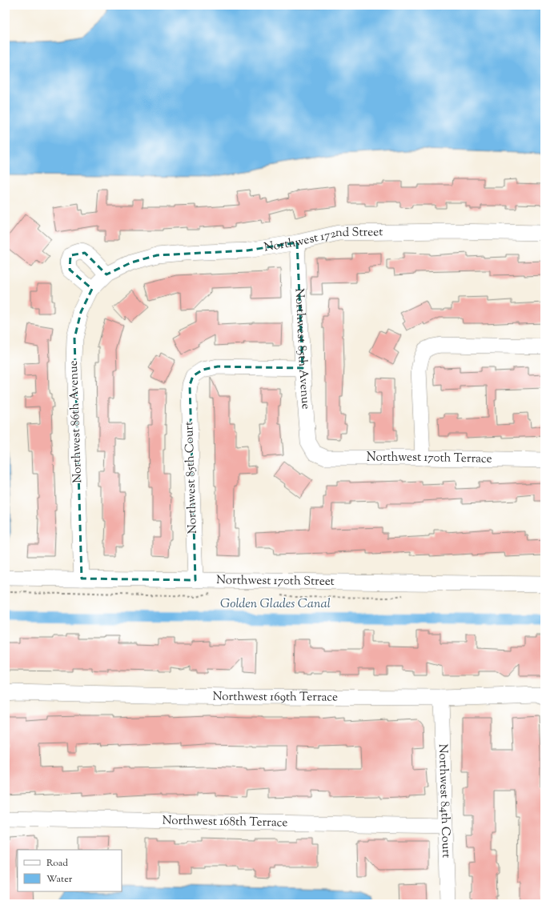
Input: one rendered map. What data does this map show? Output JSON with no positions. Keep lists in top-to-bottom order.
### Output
{
  "streets": {
    "street": [
      "Northwest 172nd Street",
      "Northwest 85th Avenue",
      "Northwest 86th Avenue",
      "Northwest 170th Terrace",
      "Northwest 85th Court",
      "Northwest 170th Street",
      "Northwest 169th Terrace",
      "Northwest 84th Court",
      "Northwest 168th Terrace"
    ]
  },
  "crossings": [
    ["Northwest 172nd Street", "Northwest 85th Avenue"],
    ["Northwest 172nd Street", "Northwest 86th Avenue"],
    ["Northwest 85th Avenue", "Northwest 170th Terrace"],
    ["Northwest 85th Avenue", "Northwest 85th Court"],
    ["Northwest 86th Avenue", "Northwest 170th Street"],
    ["Northwest 85th Court", "Northwest 170th Street"],
    ["Northwest 169th Terrace", "Northwest 84th Court"],
    ["Northwest 84th Court", "Northwest 168th Terrace"]
  ],
  "water": ["Golden Glades Canal"],
  "legend": ["Road", "Water"]
}
